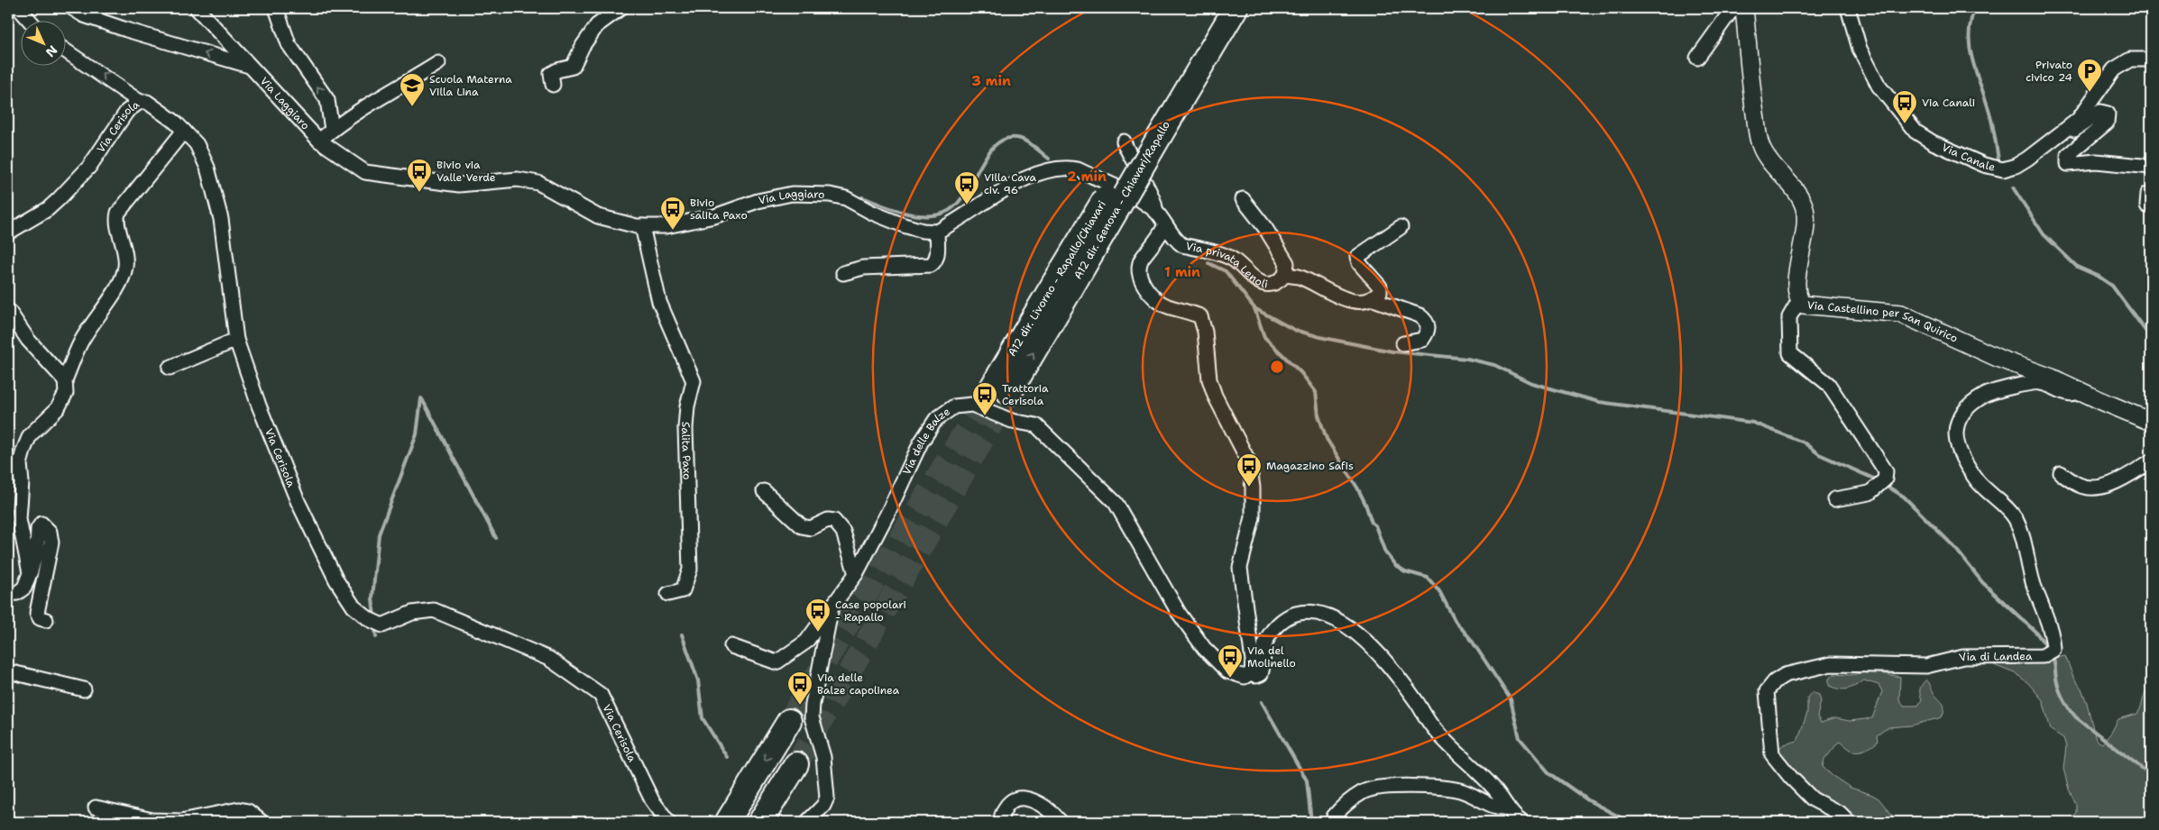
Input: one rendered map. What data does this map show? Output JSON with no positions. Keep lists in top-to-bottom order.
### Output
{
  "streets": {
    "highway": ["A12 dir. Genova - Chiavari/Rapallo", "A12 dir. Livorno - Rapallo/Chiavari"],
    "street": [
      "Via Laggiaro",
      "Via Cerisola",
      "Via Canale",
      "Via privata Lenoli",
      "Via Castellino per San Quirico",
      "Via delle Balze",
      "Salita Paxo",
      "Via di Landea"
    ]
  },
  "crossings": [
    ["Via Laggiaro", "Salita Paxo"],
    ["A12 dir. Genova - Chiavari/Rapallo", "A12 dir. Livorno - Rapallo/Chiavari"],
    ["Via Castellino per San Quirico", "Via di Landea"]
  ],
  "places": {
    "parking": ["Privato civico 24"],
    "school or university": ["Scuola Materna Villa Lina"],
    "bus stop": [
      "Via Canali",
      "Bivio via Valle Verde",
      "Villa Cava civ. 96",
      "Bivio salita Paxo",
      "Trattoria Cerisola",
      "Magazzino Safis",
      "Case popolari - Rapallo",
      "Via del Molinello",
      "Via delle Balze capolinea"
    ]
  },
  "north": "bottom right",
  "rings": ["3 min", "2 min", "1 min"]
}
